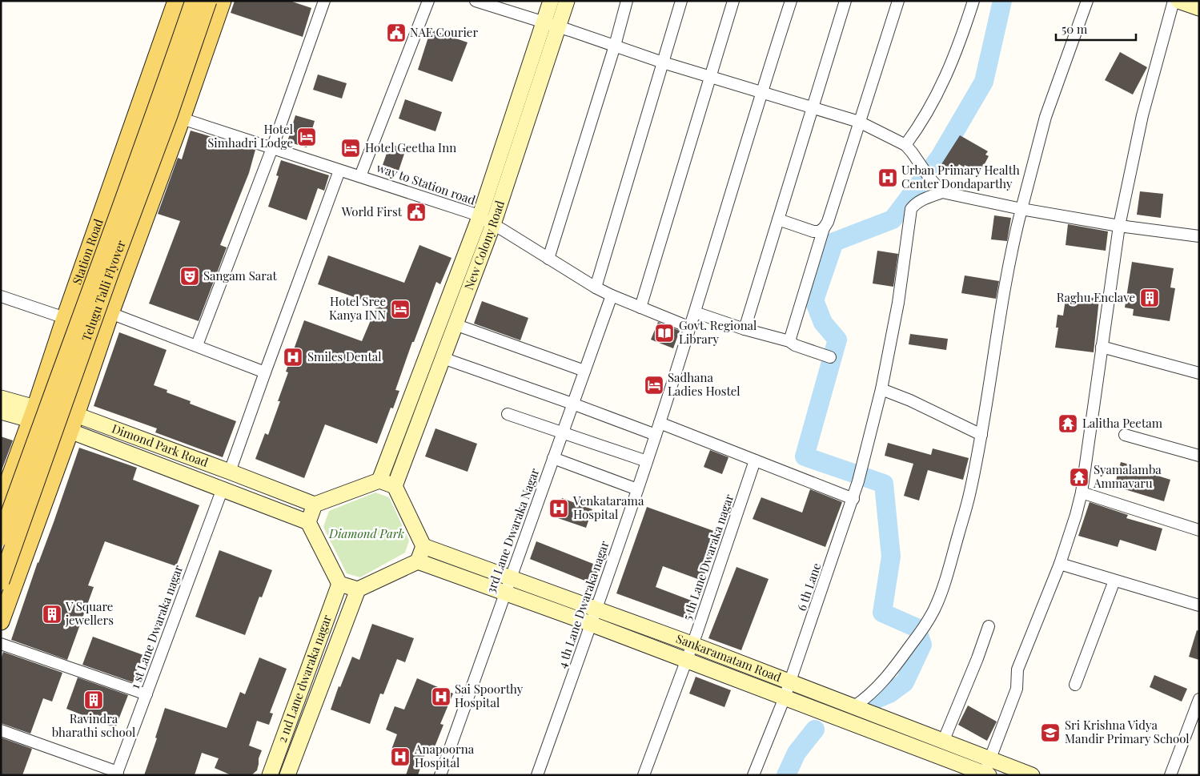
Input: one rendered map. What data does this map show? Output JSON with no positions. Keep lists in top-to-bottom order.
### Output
{
  "streets": {
    "main road": [
      "New Colony Road",
      "Station Road",
      "Telugu Talli Flyover",
      "Dimond Park Road",
      "Sankaramatam Road",
      "2 nd Lane dwaraka nagar"
    ],
    "street": [
      "way to Station road",
      "3rd Lane Dwaraka Nagar",
      "5 th Lane Dwaraka nagar",
      "6 th Lane",
      "4 th Lane Dwaraka nagar",
      "1 st Lane Dwaraka nagar"
    ]
  },
  "crossings": [
    ["way to Station road", "New Colony Road"],
    ["way to Station road", "3rd Lane Dwaraka Nagar"],
    ["way to Station road", "4 th Lane Dwaraka nagar"],
    ["New Colony Road", "Dimond Park Road"],
    ["New Colony Road", "Sankaramatam Road"],
    ["New Colony Road", "2 nd Lane dwaraka nagar"],
    ["Station Road", "Dimond Park Road"],
    ["Dimond Park Road", "1 st Lane Dwaraka nagar"],
    ["Dimond Park Road", "Sankaramatam Road"],
    ["Dimond Park Road", "2 nd Lane dwaraka nagar"],
    ["3rd Lane Dwaraka Nagar", "Sankaramatam Road"],
    ["5 th Lane Dwaraka nagar", "Sankaramatam Road"],
    ["6 th Lane", "Sankaramatam Road"],
    ["4 th Lane Dwaraka nagar", "Sankaramatam Road"],
    ["Sankaramatam Road", "2 nd Lane dwaraka nagar"]
  ],
  "parks": ["Diamond Park"],
  "places": {
    "public building": ["NAE Courier", "World First"],
    "hotel": [
      "Hotel Simhadri Lodge",
      "Hotel Geetha Inn",
      "Hotel Sree Kanya INN",
      "Sadhana Ladies Hostel"
    ],
    "hospital": [
      "Urban Primary Health Center Dondaparthy",
      "Smiles Dental",
      "Venkatarama Hospital",
      "Sai Spoorthy Hospital",
      "Anapoorna Hospital"
    ],
    "theatre": ["Sangam Sarat"],
    "building": ["Raghu Enclave", "V Square jewellers", "Ravindra bharathi school"],
    "library": ["Govt. Regional Library"],
    "temple": ["Lalitha Peetam", "Syamalamba Ammavaru"],
    "school or university": ["Sri Krishna Vidya Mandir Primary School"]
  },
  "scale_bar": "50 m"
}
